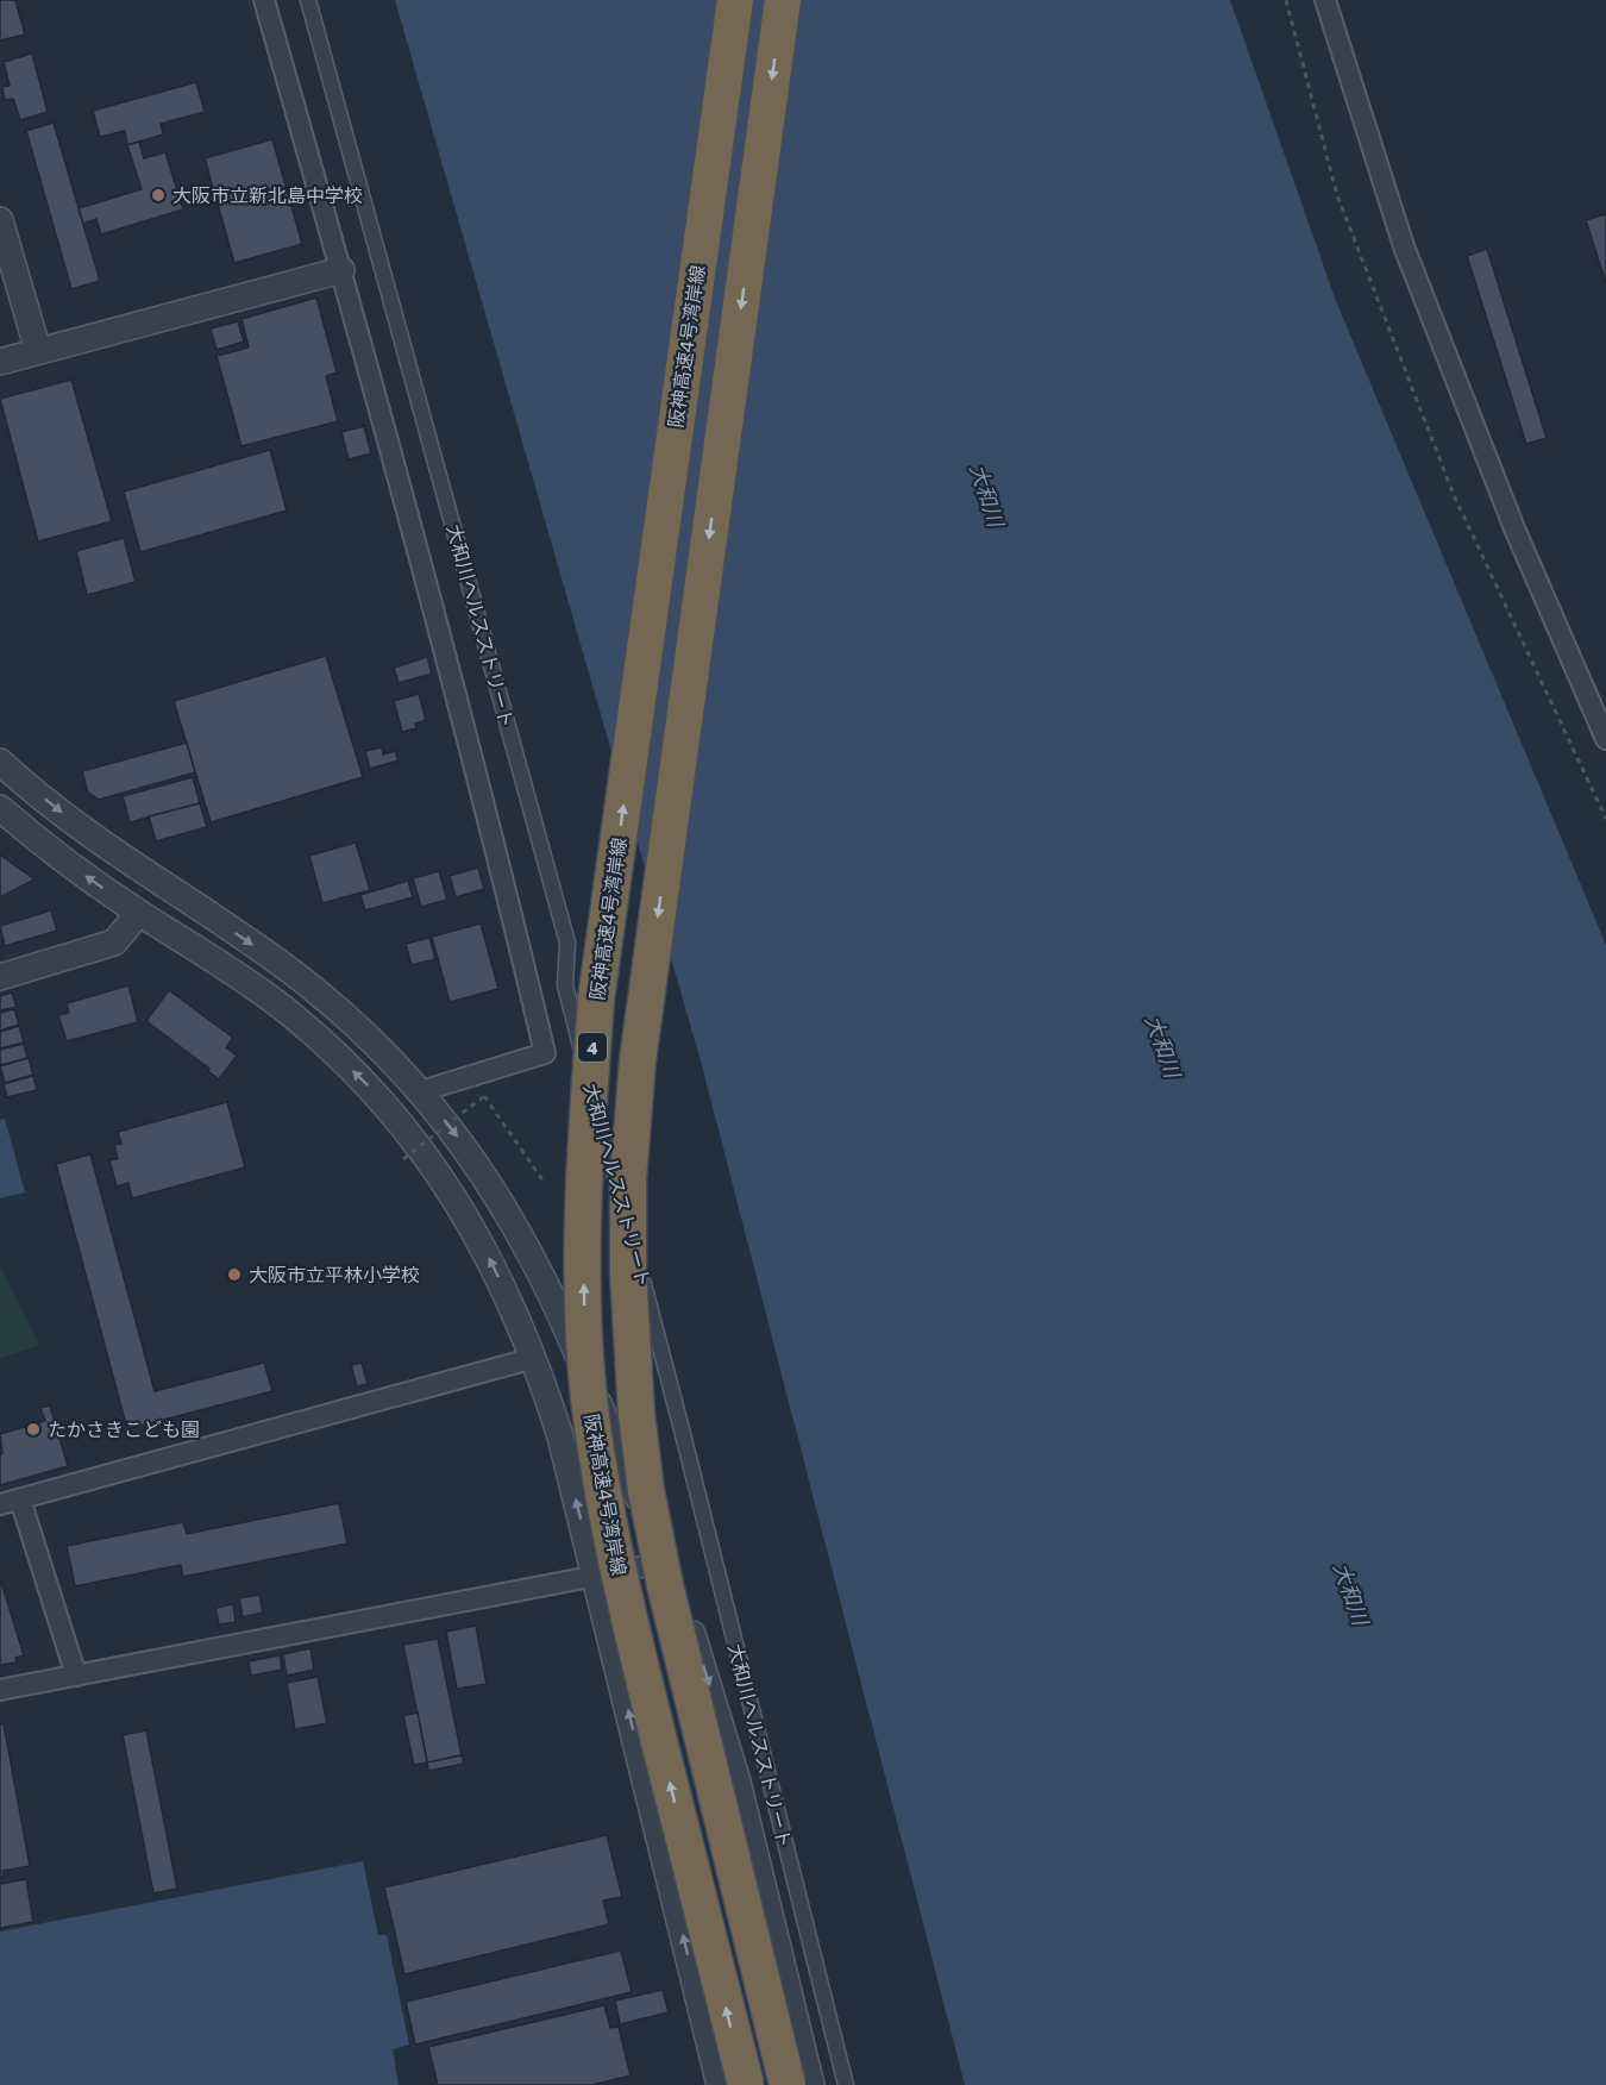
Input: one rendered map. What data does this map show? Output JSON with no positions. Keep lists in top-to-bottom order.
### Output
{
  "streets": {
    "highway": ["阪神高速4号湾岸線", "4"],
    "street": ["大和川ヘルスストリート"]
  },
  "water": ["大和川"],
  "places": ["大阪市立新北島中学校", "大阪市立平林小学校", "たかさきこども園"]
}
